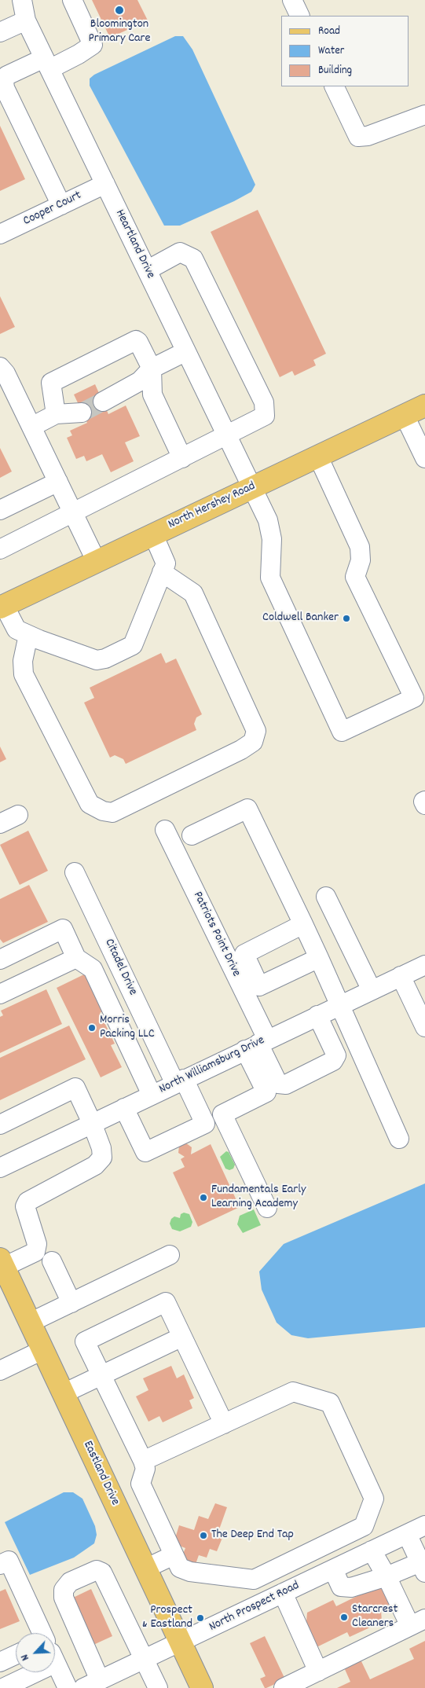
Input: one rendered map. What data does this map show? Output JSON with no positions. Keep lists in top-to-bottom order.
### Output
{
  "streets": {
    "main road": ["North Hershey Road", "Eastland Drive"],
    "street": [
      "Cooper Court",
      "Heartland Drive",
      "Patriots Point Drive",
      "Citadel Drive",
      "North Williamsburg Drive",
      "North Prospect Road"
    ]
  },
  "crossings": [
    ["Cooper Court", "Heartland Drive"],
    ["Heartland Drive", "North Hershey Road"],
    ["Patriots Point Drive", "North Williamsburg Drive"],
    ["Citadel Drive", "North Williamsburg Drive"],
    ["Eastland Drive", "North Prospect Road"]
  ],
  "places": [
    "Bloomington Primary Care",
    "Coldwell Banker",
    "Morris Packing LLC",
    "Fundamentals Early Learning Academy",
    "The Deep End Tap",
    "Starcrest Cleaners",
    "Prospect & Eastland"
  ],
  "legend": ["Road", "Water", "Building"],
  "north": "bottom left"
}
